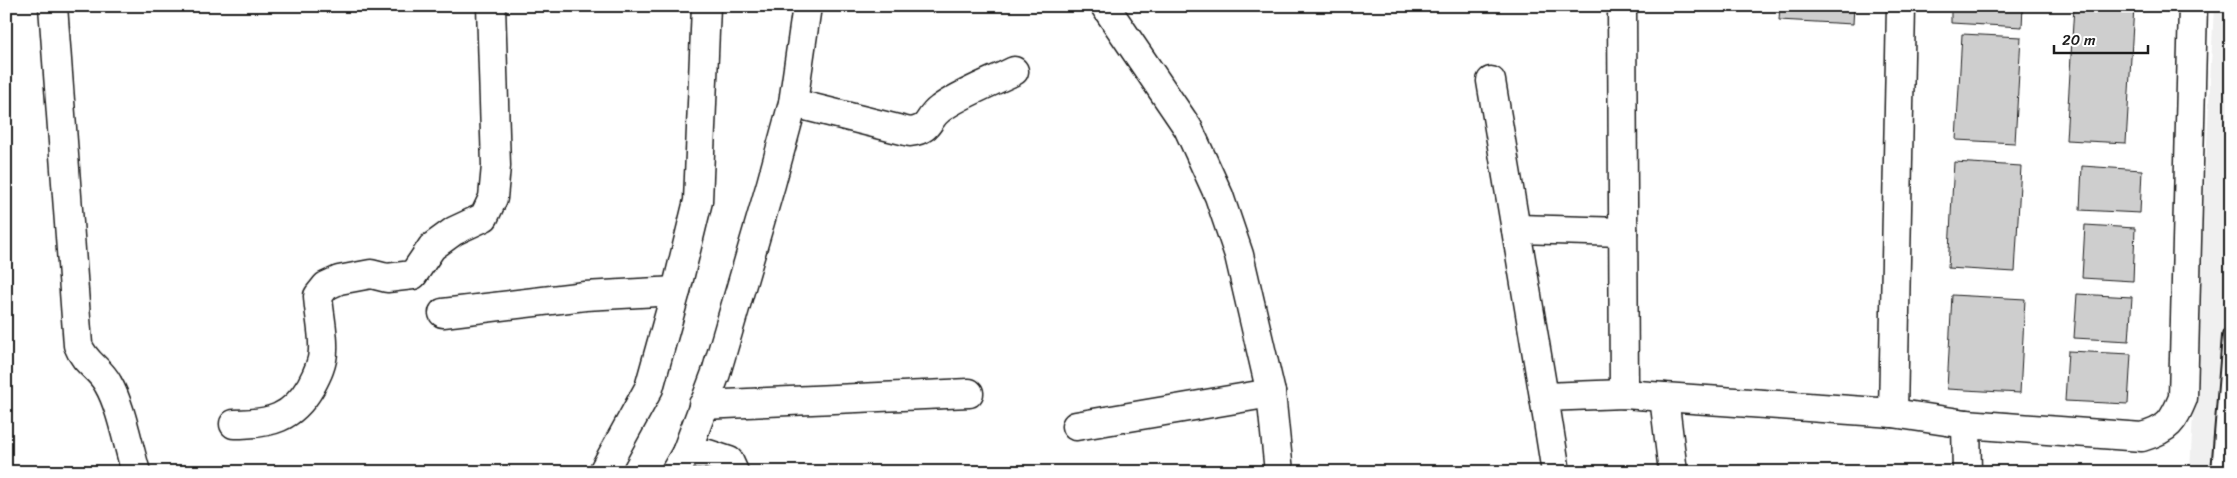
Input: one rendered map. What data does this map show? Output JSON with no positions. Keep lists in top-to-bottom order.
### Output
{
  "scale_bar": "20 m"
}
